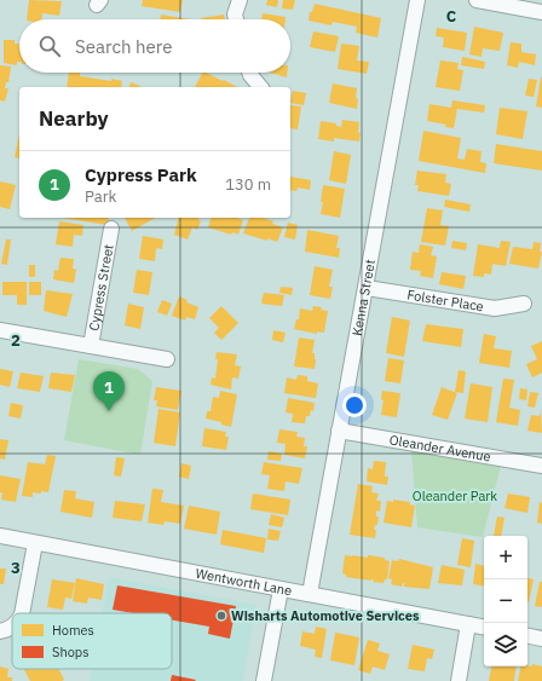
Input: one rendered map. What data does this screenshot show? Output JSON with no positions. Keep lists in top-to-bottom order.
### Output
{
  "streets": {
    "street": [
      "Cypress Street",
      "Kenna Street",
      "Folster Place",
      "Oleander Avenue",
      "Wentworth Lane"
    ]
  },
  "crossings": [
    ["Kenna Street", "Folster Place"],
    ["Kenna Street", "Oleander Avenue"],
    ["Kenna Street", "Wentworth Lane"]
  ],
  "parks": ["Oleander Park"],
  "places": ["Wisharts Automotive Services"],
  "legend": ["Homes", "Shops"],
  "page": {
    "search": "Search here",
    "heading": "Nearby",
    "list": [
      {
        "mark": "1",
        "name": "Cypress Park",
        "note": "Park",
        "value": "130 m"
      }
    ],
    "pins": "1",
    "map_buttons": ["+", "−"]
  },
  "grid": {
    "columns": ["C"],
    "rows": ["2", "3"]
  }
}
